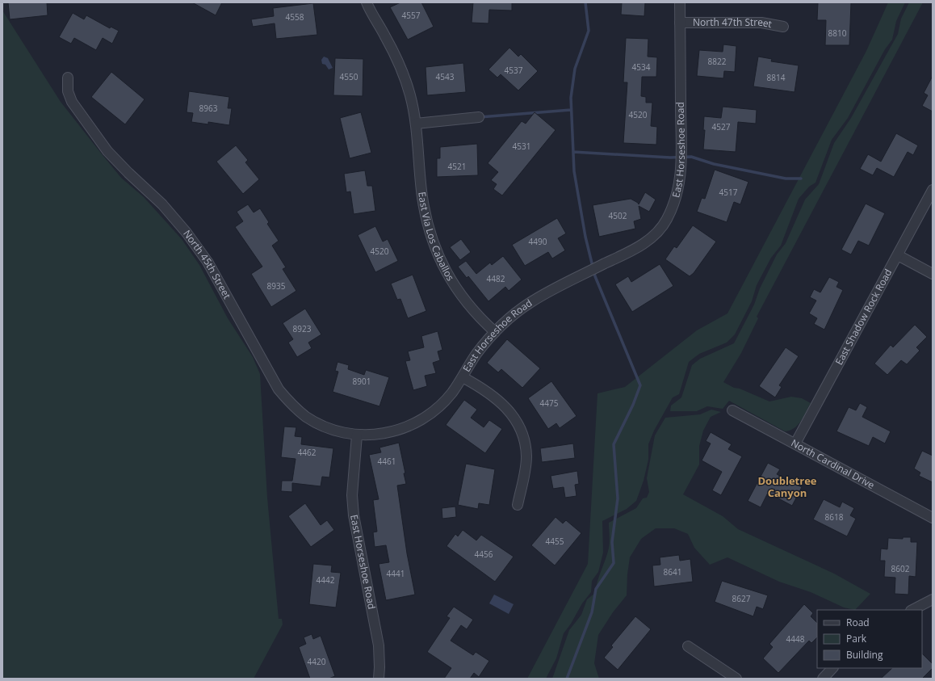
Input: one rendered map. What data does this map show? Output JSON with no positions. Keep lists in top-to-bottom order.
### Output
{
  "streets": {
    "street": [
      "North 47th Street",
      "East Horseshoe Road",
      "East Via Los Caballos",
      "North 45th Street",
      "East Shadow Rock Road",
      "North Cardinal Drive"
    ]
  },
  "crossings": [
    ["North 47th Street", "East Horseshoe Road"],
    ["East Horseshoe Road", "East Via Los Caballos"],
    ["East Horseshoe Road", "North 45th Street"],
    ["East Shadow Rock Road", "North Cardinal Drive"]
  ],
  "districts": ["Doubletree Canyon"],
  "house_numbers": [
    "4557",
    "4558",
    "8810",
    "8822",
    "4534",
    "4537",
    "4550",
    "4543",
    "8814",
    "8963",
    "4520",
    "4527",
    "4531",
    "4521",
    "4517",
    "4502",
    "4490",
    "4520",
    "4482",
    "8935",
    "8923",
    "8901",
    "4475",
    "4462",
    "4461",
    "8618",
    "4455",
    "4456",
    "8602",
    "8641",
    "4441",
    "4442",
    "8627",
    "4448",
    "4420"
  ],
  "legend": ["Road", "Park", "Building"]
}
